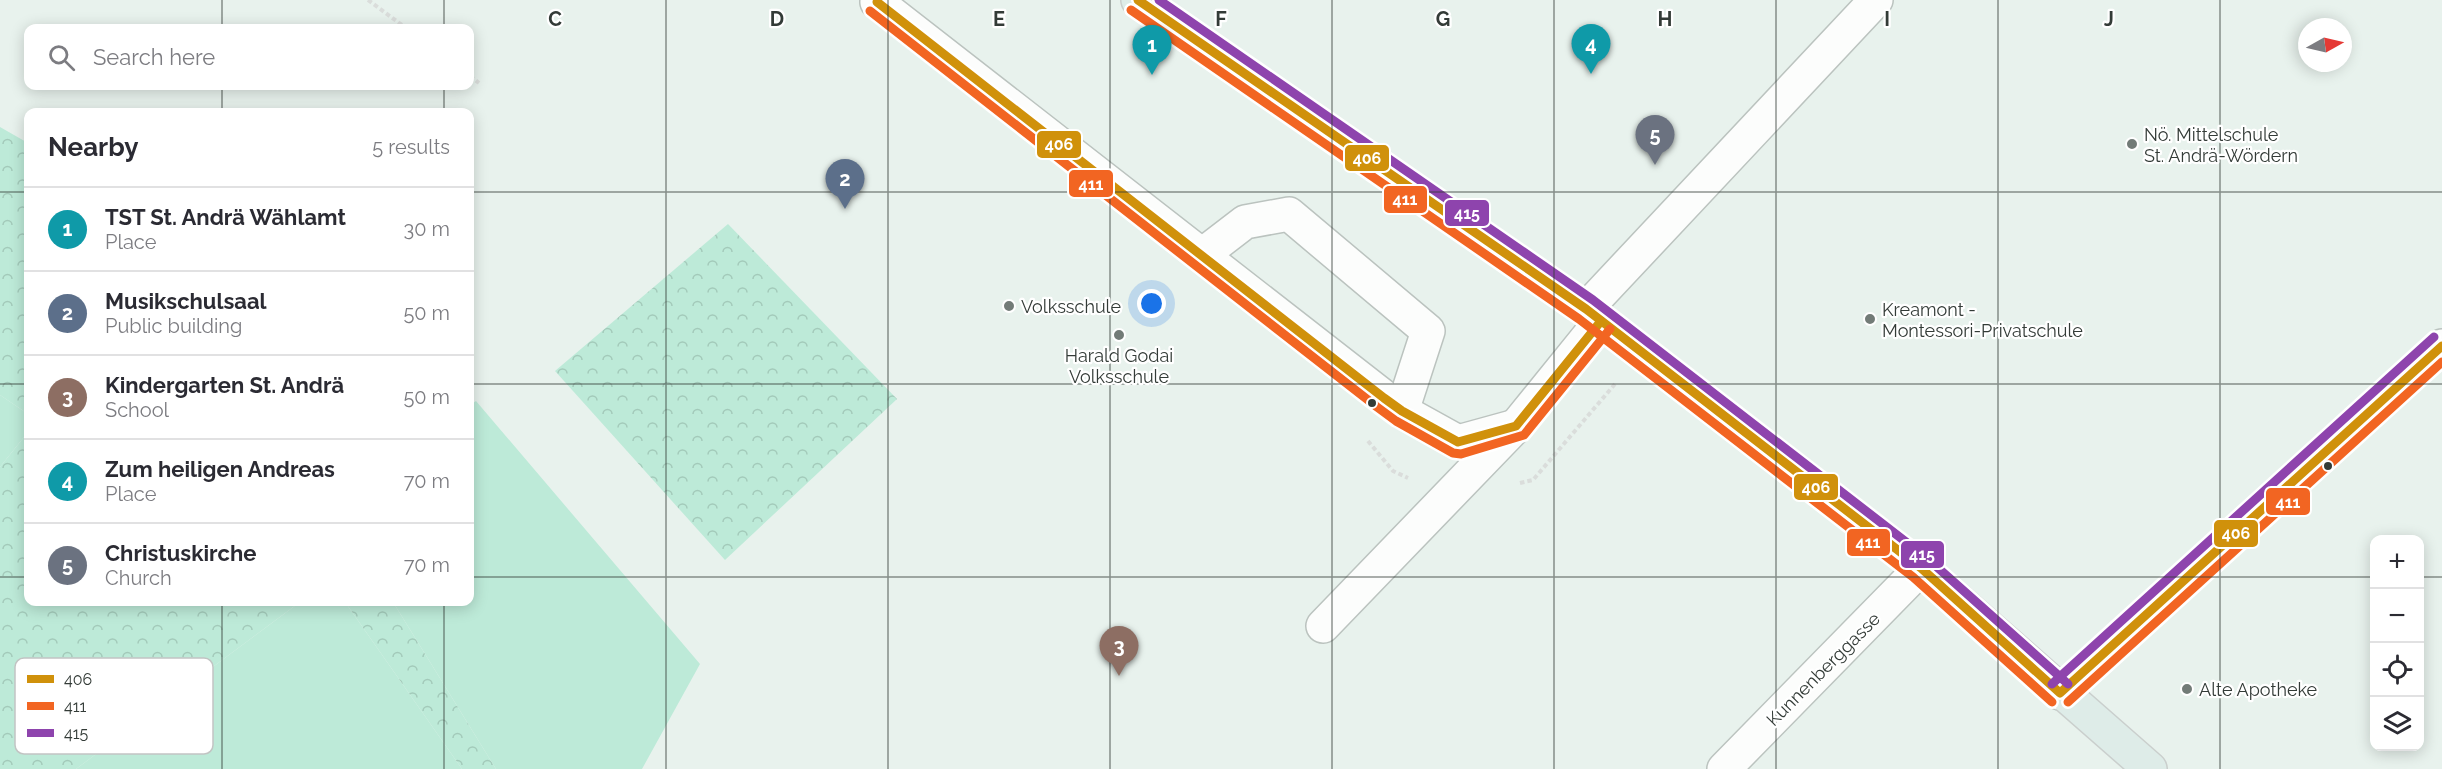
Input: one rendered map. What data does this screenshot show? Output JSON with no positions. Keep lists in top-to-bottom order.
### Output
{
  "streets": {
    "street": ["Kunnenberggasse"]
  },
  "places": [
    "Nö. Mittelschule St. Andrä-Wördern",
    "Volksschule",
    "Kreamont - Montessori-Privatschule",
    "Harald Godai Volksschule",
    "Alte Apotheke"
  ],
  "lines": ["transit line 406", "transit line 415", "transit line 411"],
  "legend": ["406", "411", "415"],
  "north": "right",
  "page": {
    "pins": [
      "4",
      "1",
      "5",
      "2",
      "3"
    ],
    "search": "Search here",
    "heading": ["Nearby", "5 results"],
    "list": [
      {
        "mark": "1",
        "name": "TST St. Andrä Wählamt",
        "note": "Place",
        "value": "30 m"
      },
      {
        "mark": "2",
        "name": "Musikschulsaal",
        "note": "Public building",
        "value": "50 m"
      },
      {
        "mark": "3",
        "name": "Kindergarten St. Andrä",
        "note": "School",
        "value": "50 m"
      },
      {
        "mark": "4",
        "name": "Zum heiligen Andreas",
        "note": "Place",
        "value": "70 m"
      },
      {
        "mark": "5",
        "name": "Christuskirche",
        "note": "Church",
        "value": "70 m"
      }
    ],
    "map_buttons": ["+", "−"]
  },
  "grid": {
    "columns": [
      "C",
      "D",
      "E",
      "F",
      "G",
      "H",
      "I",
      "J"
    ]
  }
}
